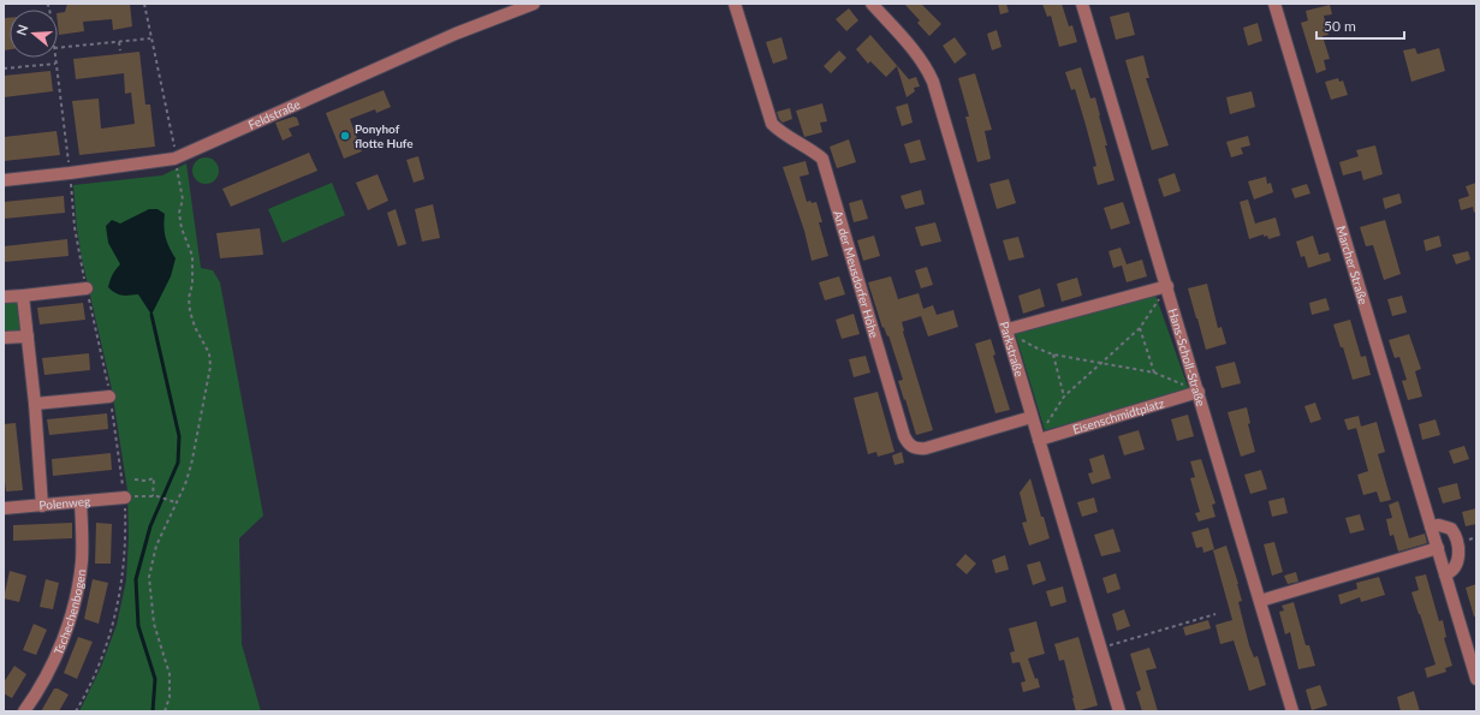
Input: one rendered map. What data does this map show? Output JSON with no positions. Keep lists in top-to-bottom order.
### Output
{
  "streets": {
    "street": [
      "Feldstraße",
      "Marcher Straße",
      "An der Meusdorfer Höhe",
      "Parkstraße",
      "Hans-Scholl-Straße",
      "Eisenschmidtplatz",
      "Polenweg",
      "Tschechenbogen"
    ]
  },
  "crossings": [
    ["An der Meusdorfer Höhe", "Parkstraße"],
    ["Parkstraße", "Eisenschmidtplatz"],
    ["Hans-Scholl-Straße", "Eisenschmidtplatz"],
    ["Polenweg", "Tschechenbogen"]
  ],
  "places": ["Ponyhof flotte Hufe"],
  "scale_bar": "50 m",
  "north": "left"
}
